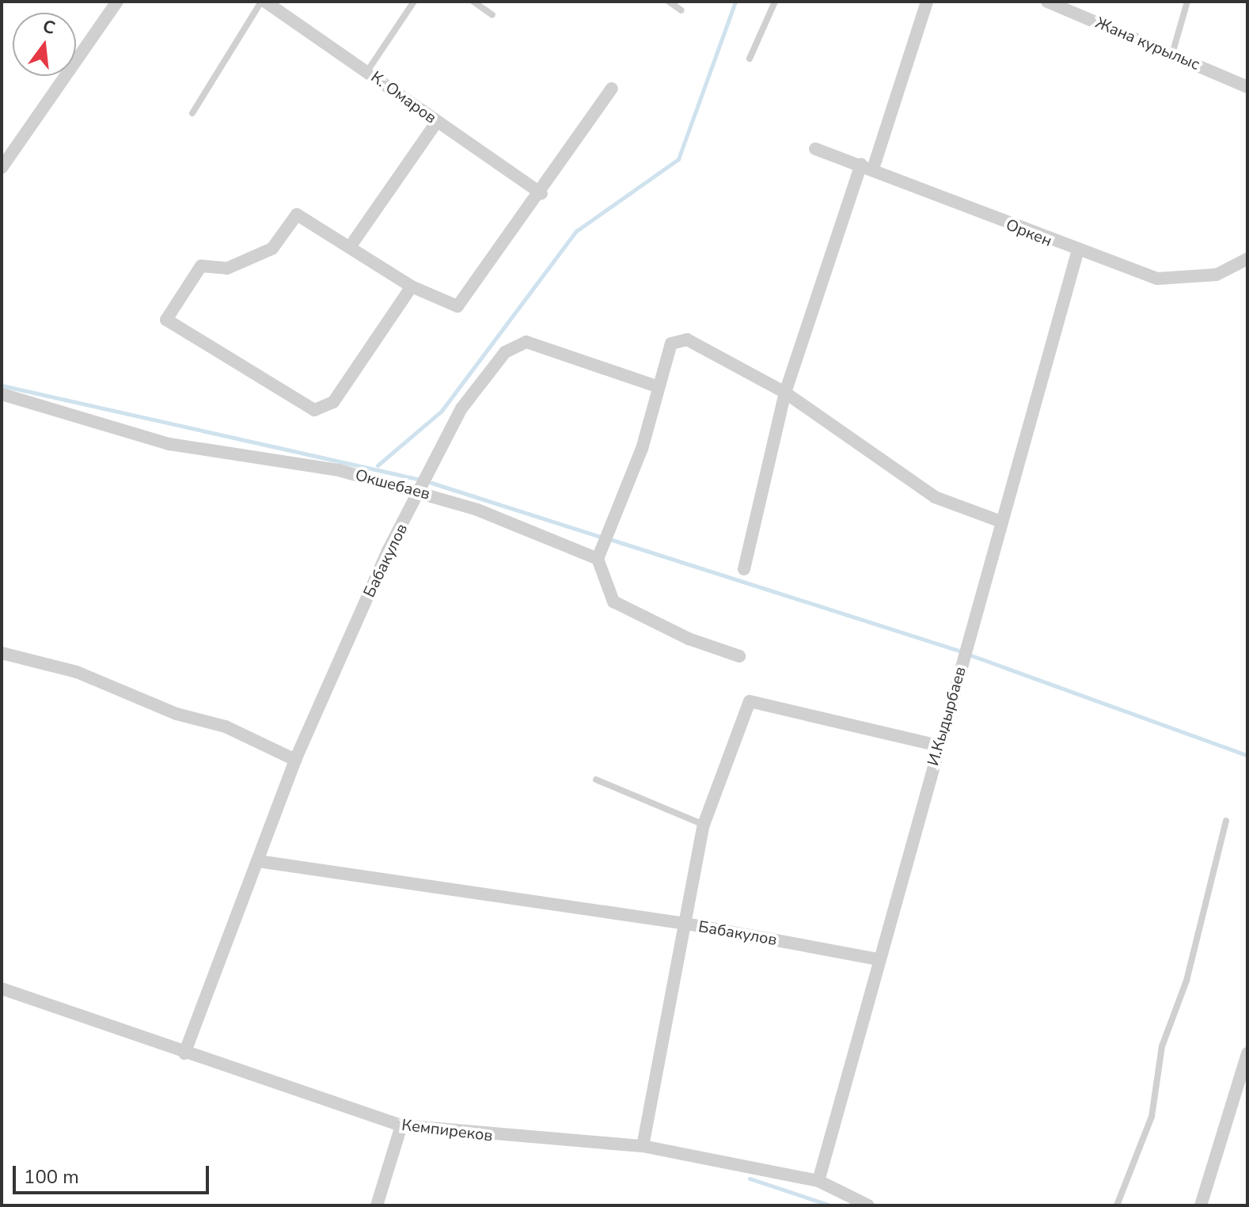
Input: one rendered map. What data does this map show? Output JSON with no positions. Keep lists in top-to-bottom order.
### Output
{
  "streets": {
    "street": [
      "Жана курылыс",
      "К. Омаров",
      "Оркен",
      "Окшебаев",
      "Бабакулов",
      "И.Кыдырбаев",
      "Кемпиреков"
    ]
  },
  "crossings": [
    ["Оркен", "И.Кыдырбаев"],
    ["Окшебаев", "Бабакулов"],
    ["Бабакулов", "И.Кыдырбаев"],
    ["Бабакулов", "Кемпиреков"],
    ["И.Кыдырбаев", "Кемпиреков"]
  ],
  "scale_bar": "100 m",
  "north": "top"
}
